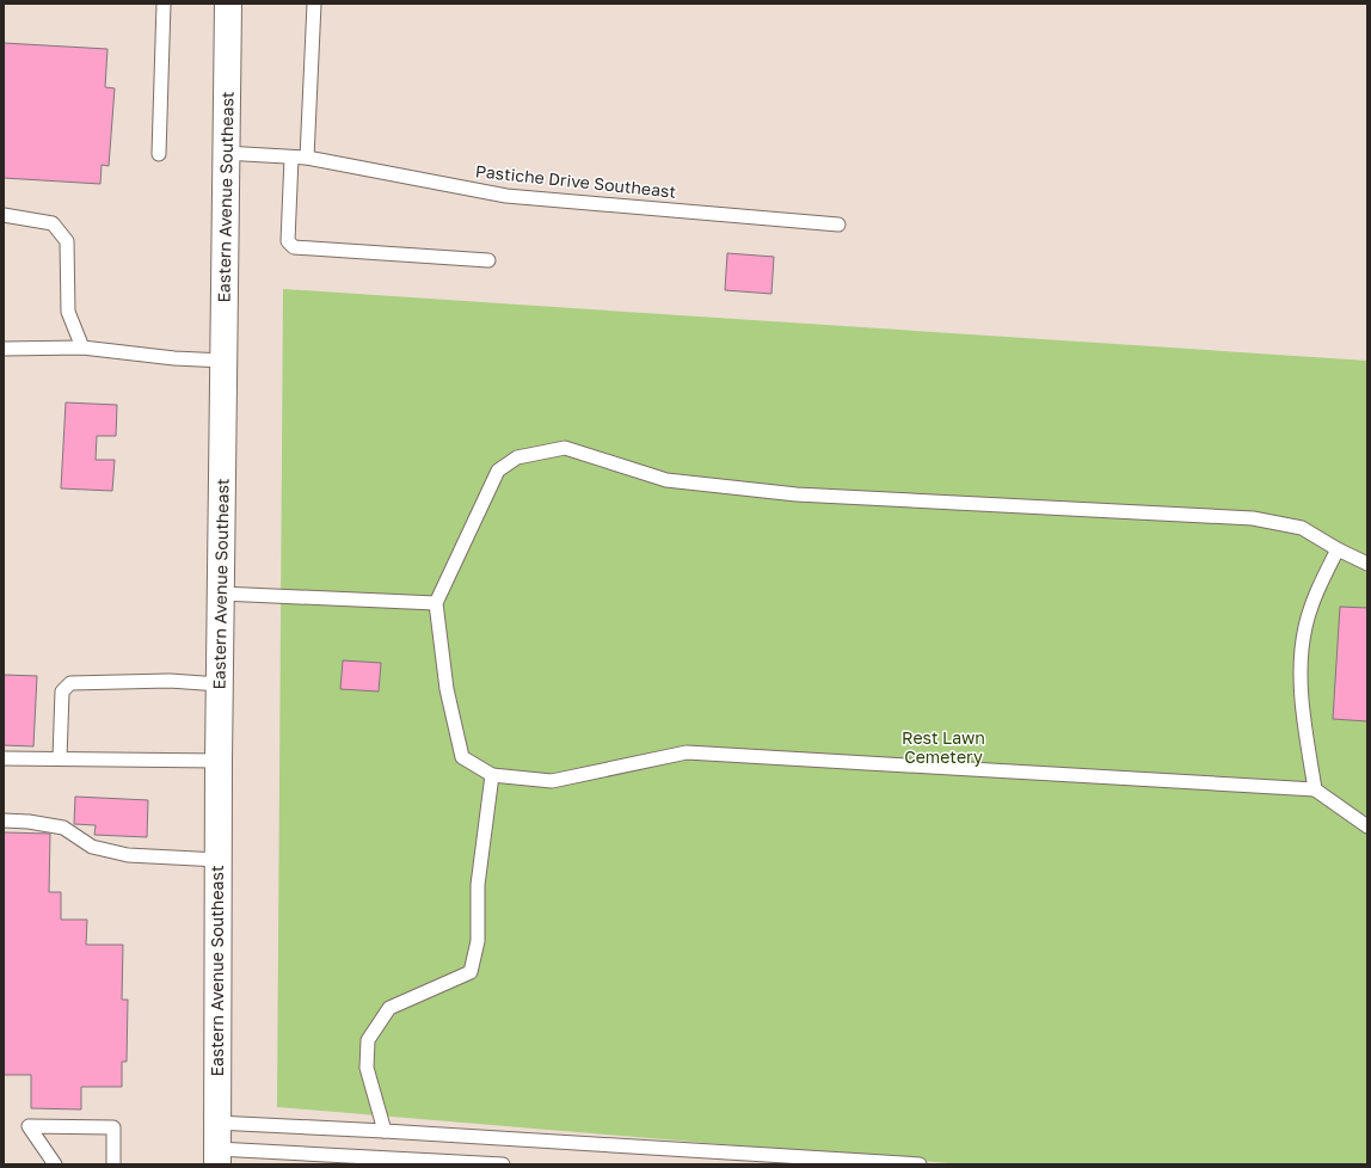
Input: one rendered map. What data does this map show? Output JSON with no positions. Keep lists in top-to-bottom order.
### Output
{
  "streets": {
    "main road": ["Eastern Avenue Southeast"],
    "lane": ["Pastiche Drive Southeast"]
  },
  "crossings": [
    ["Pastiche Drive Southeast", "Eastern Avenue Southeast"]
  ],
  "parks": ["Rest Lawn Cemetery"]
}
